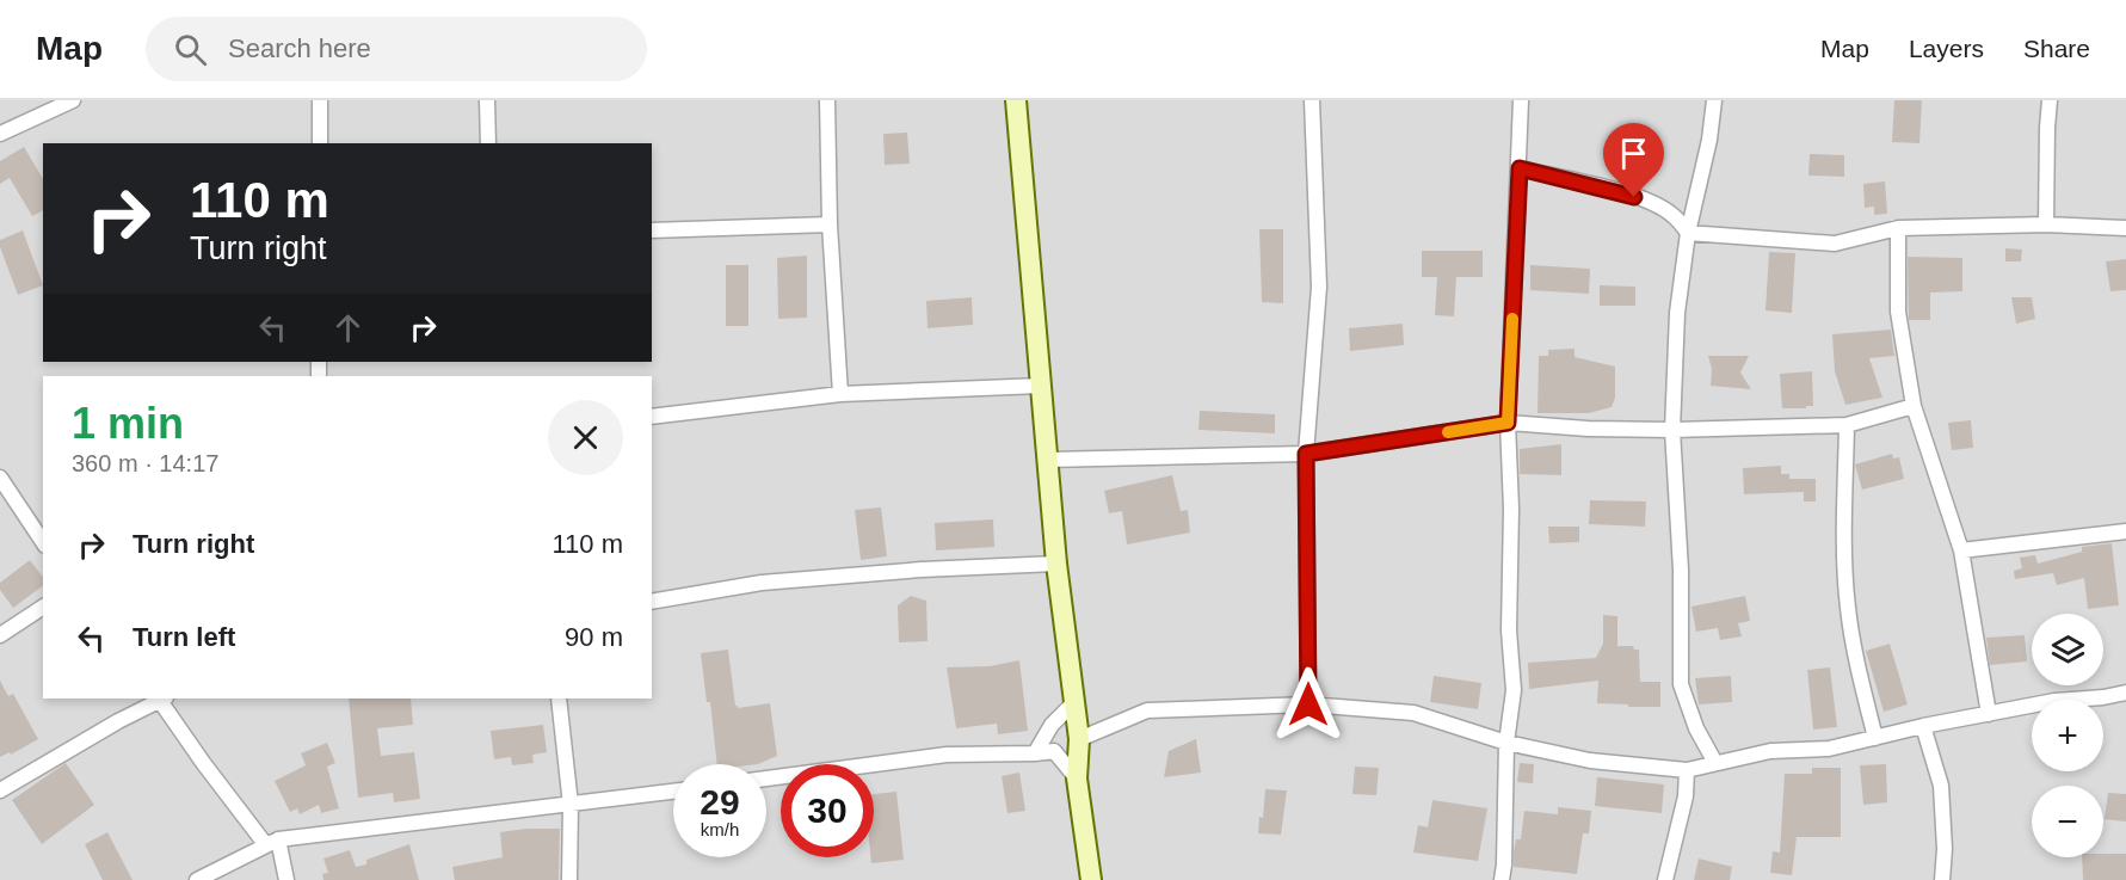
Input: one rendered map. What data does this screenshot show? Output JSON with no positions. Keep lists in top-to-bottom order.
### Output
{
  "page": {
    "header": "Map",
    "search": "Search here",
    "nav": ["Map", "Layers", "Share"],
    "turn": ["110 m", "Turn right"],
    "heading": ["1 min", "360 m · 14:17"],
    "list": [
      {
        "name": "Turn right",
        "value": "110 m"
      },
      {
        "name": "Turn left",
        "value": "90 m"
      }
    ],
    "map_buttons": ["+", "−"],
    "speed": "29 km/h",
    "limit": "30"
  }
}
